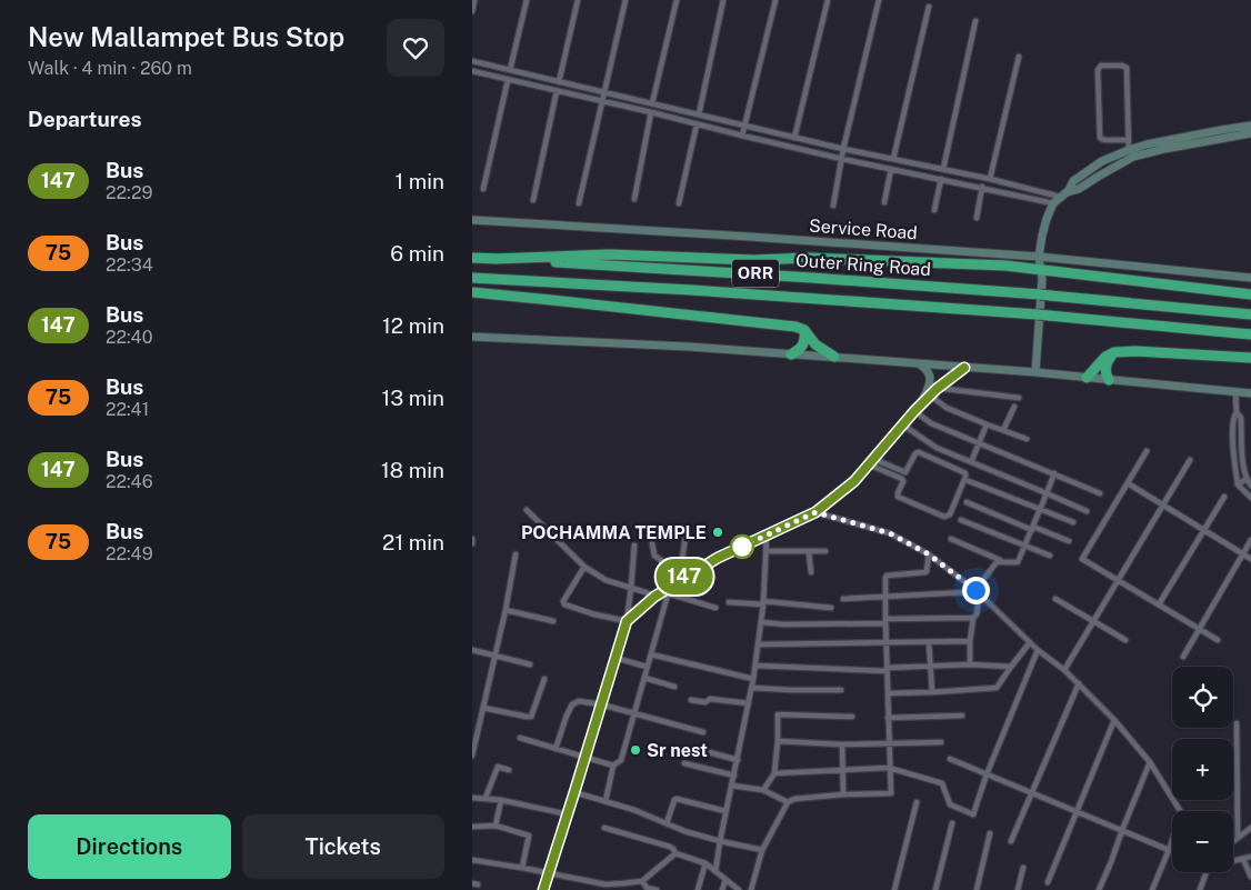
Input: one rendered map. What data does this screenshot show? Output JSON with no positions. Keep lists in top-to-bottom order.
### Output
{
  "streets": {
    "highway": ["Outer Ring Road", "ORR"],
    "main road": ["Service Road"]
  },
  "places": ["POCHAMMA TEMPLE", "Sr nest"],
  "lines": ["bus line 147"],
  "page": {
    "heading": [
      ["New Mallampet Bus Stop", "Walk · 4 min · 260 m"],
      "Departures"
    ],
    "on_map": "147",
    "list": [
      {
        "mark": "147",
        "name": "Bus",
        "note": "22:29",
        "value": "1 min"
      },
      {
        "mark": "75",
        "name": "Bus",
        "note": "22:34",
        "value": "6 min"
      },
      {
        "mark": "147",
        "name": "Bus",
        "note": "22:40",
        "value": "12 min"
      },
      {
        "mark": "75",
        "name": "Bus",
        "note": "22:41",
        "value": "13 min"
      },
      {
        "mark": "147",
        "name": "Bus",
        "note": "22:46",
        "value": "18 min"
      },
      {
        "mark": "75",
        "name": "Bus",
        "note": "22:49",
        "value": "21 min"
      }
    ],
    "map_buttons": ["+", "−"],
    "buttons": ["Directions", "Tickets"]
  }
}
